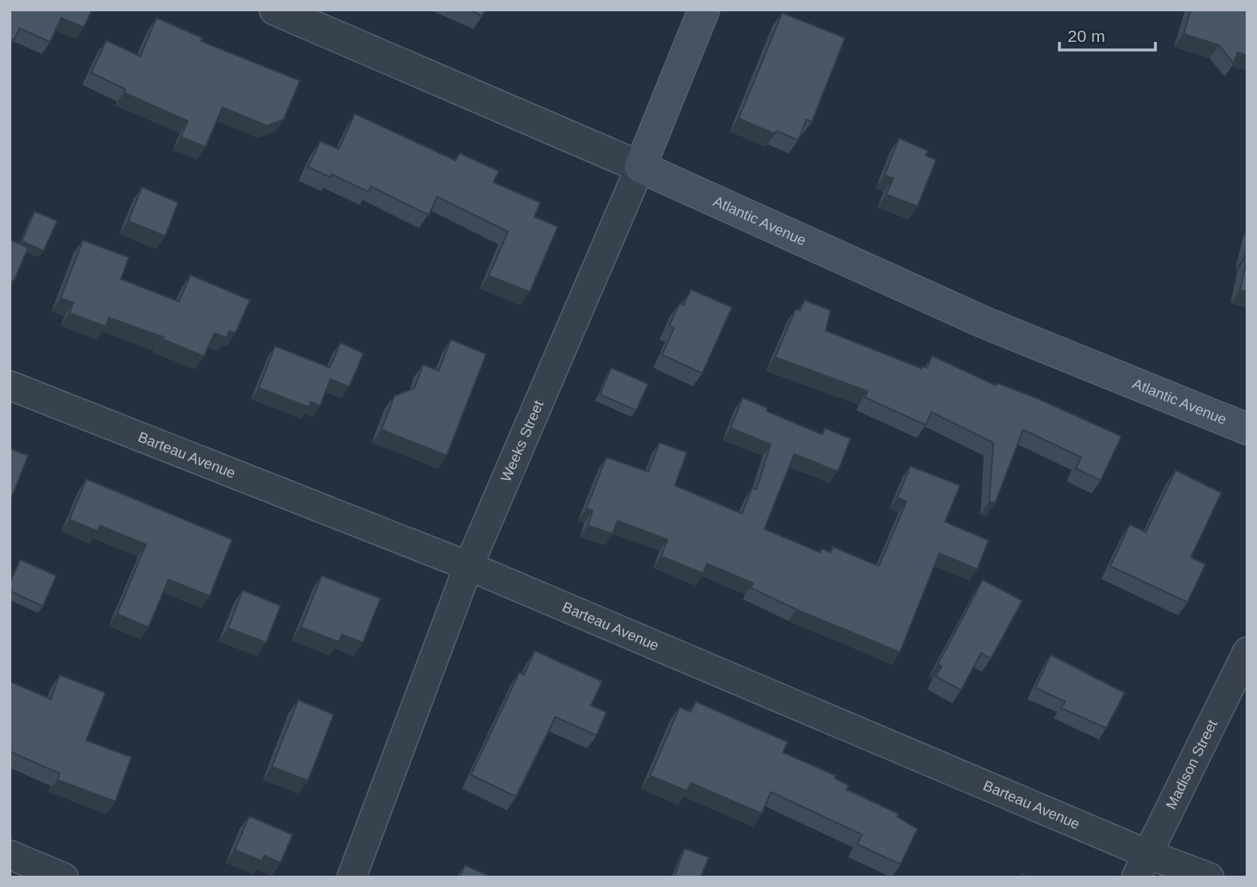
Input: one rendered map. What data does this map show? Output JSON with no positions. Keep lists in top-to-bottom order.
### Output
{
  "streets": {
    "main road": ["Atlantic Avenue", "Weeks Street"],
    "street": ["Barteau Avenue", "Madison Street"]
  },
  "crossings": [
    ["Atlantic Avenue", "Weeks Street"],
    ["Weeks Street", "Barteau Avenue"],
    ["Barteau Avenue", "Madison Street"]
  ],
  "scale_bar": "20 m"
}
